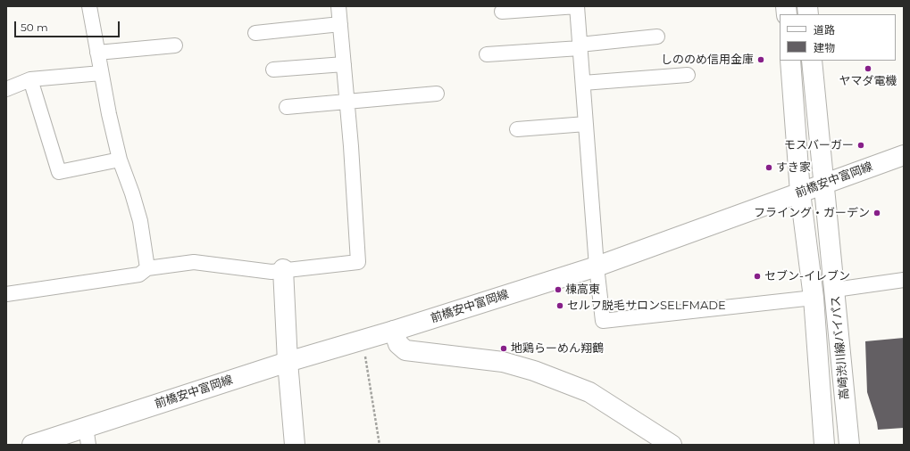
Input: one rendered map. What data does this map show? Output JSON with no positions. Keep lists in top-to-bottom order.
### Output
{
  "streets": {
    "main road": ["前橋安中富岡線", "高崎渋川線バイパス"]
  },
  "crossings": [
    ["前橋安中富岡線", "高崎渋川線バイパス"]
  ],
  "places": [
    "しののめ信用金庫",
    "ヤマダ電機",
    "モスバーガー",
    "すき家",
    "フライング・ガーデン",
    "セブン-イレブン",
    "棟高東",
    "セルフ脱毛サロンSELFMADE",
    "地鶏らーめん翔鶴"
  ],
  "legend": ["道路", "建物"],
  "scale_bar": "50 m"
}
